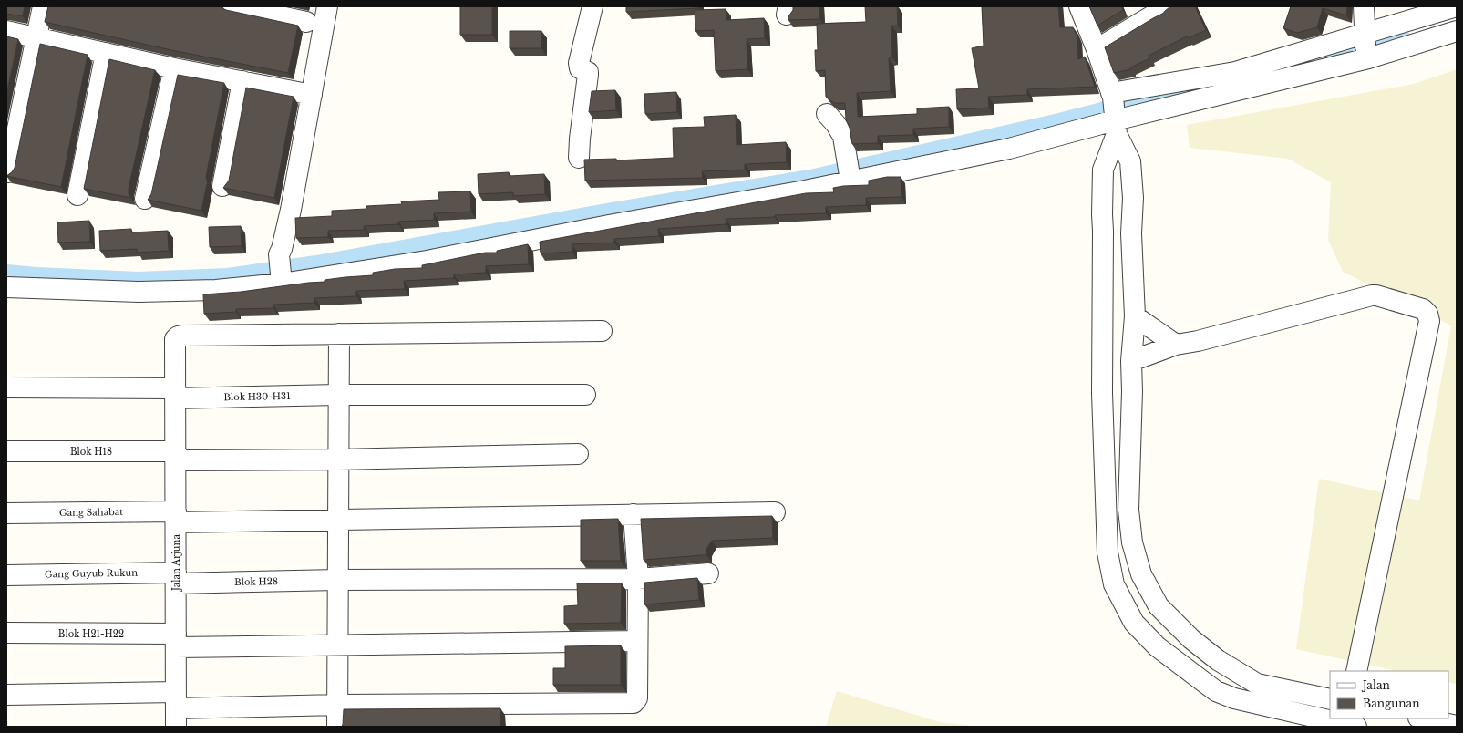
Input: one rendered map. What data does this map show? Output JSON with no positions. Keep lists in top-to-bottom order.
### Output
{
  "streets": {
    "street": [
      "Blok H30-H31",
      "Blok H18",
      "Gang Sahabat",
      "Jalan Arjuna",
      "Gang Guyub Rukun",
      "Blok H28",
      "Blok H21-H22"
    ]
  },
  "crossings": [
    ["Blok H30-H31", "Jalan Arjuna"],
    ["Blok H18", "Jalan Arjuna"],
    ["Gang Sahabat", "Jalan Arjuna"],
    ["Jalan Arjuna", "Gang Guyub Rukun"],
    ["Jalan Arjuna", "Blok H28"],
    ["Jalan Arjuna", "Blok H21-H22"],
    ["Gang Guyub Rukun", "Blok H28"]
  ],
  "legend": ["Jalan", "Bangunan"]
}
